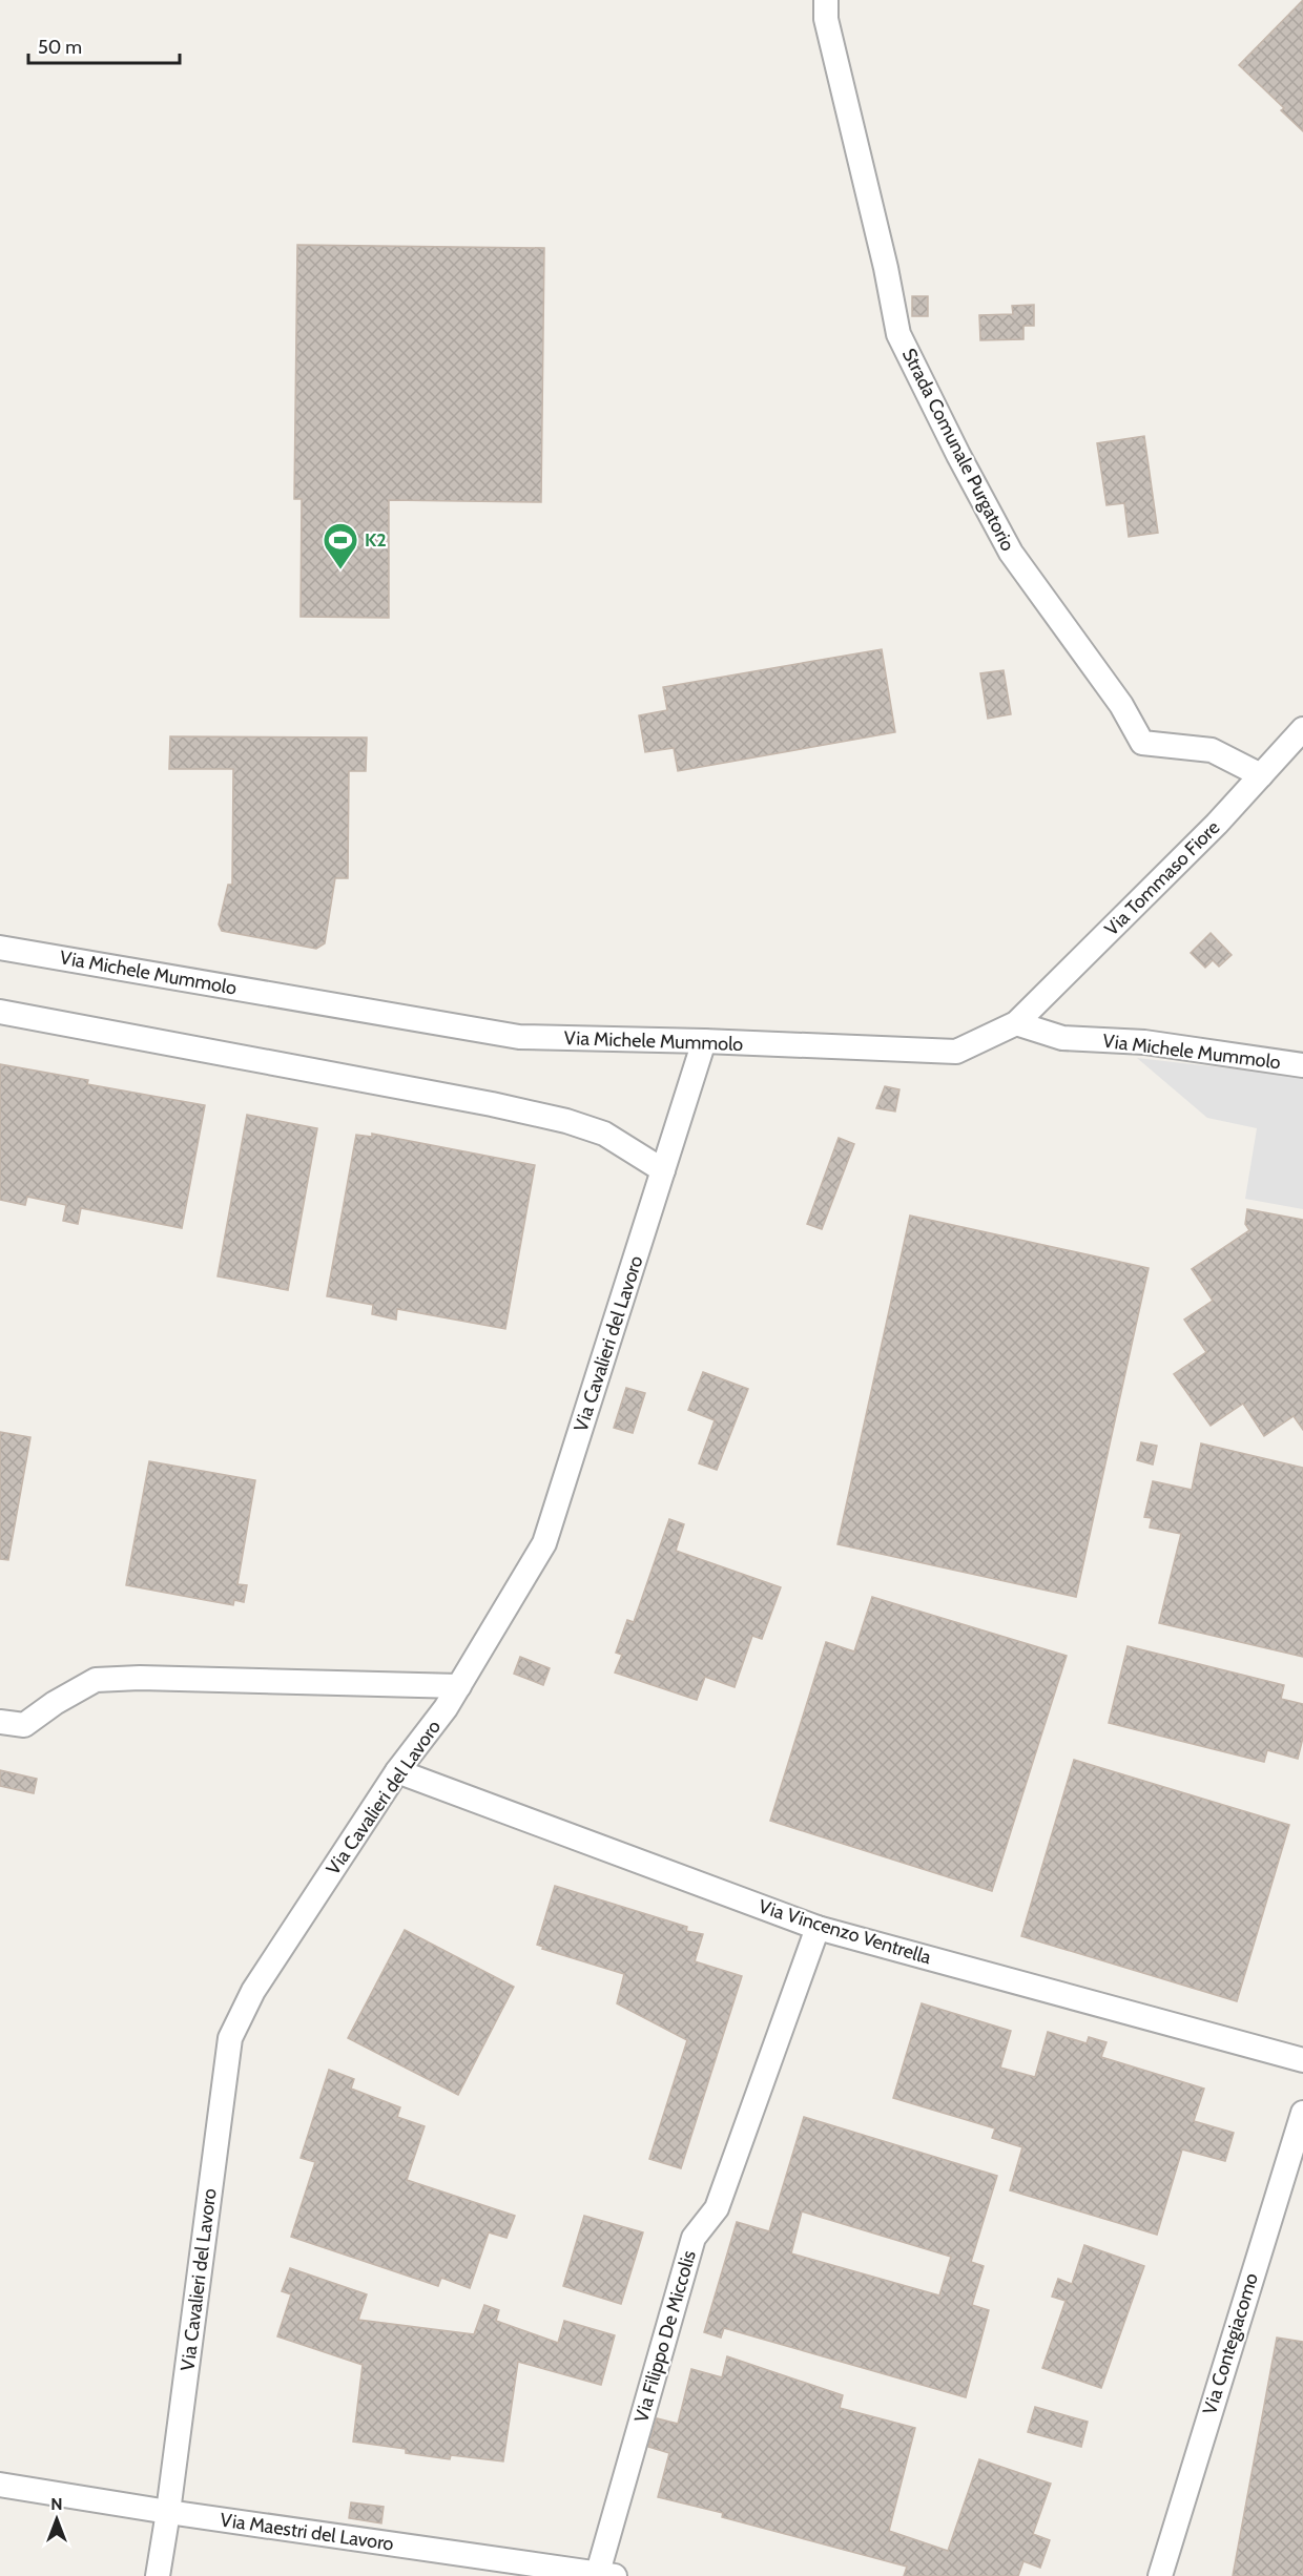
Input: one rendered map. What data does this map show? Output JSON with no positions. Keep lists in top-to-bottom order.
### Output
{
  "streets": {
    "street": [
      "Strada Comunale Purgatorio",
      "Via Tommaso Fiore",
      "Via Michele Mummolo",
      "Via Cavalieri del Lavoro",
      "Via Vincenzo Ventrella",
      "Via Filippo De Miccolis",
      "Via Contegiacomo",
      "Via Maestri del Lavoro"
    ]
  },
  "crossings": [
    ["Strada Comunale Purgatorio", "Via Tommaso Fiore"],
    ["Via Tommaso Fiore", "Via Michele Mummolo"],
    ["Via Michele Mummolo", "Via Cavalieri del Lavoro"],
    ["Via Cavalieri del Lavoro", "Via Vincenzo Ventrella"],
    ["Via Cavalieri del Lavoro", "Via Maestri del Lavoro"],
    ["Via Vincenzo Ventrella", "Via Filippo De Miccolis"],
    ["Via Filippo De Miccolis", "Via Maestri del Lavoro"]
  ],
  "places": {
    "sports": ["K2"]
  },
  "scale_bar": "50 m",
  "north": "top"
}
